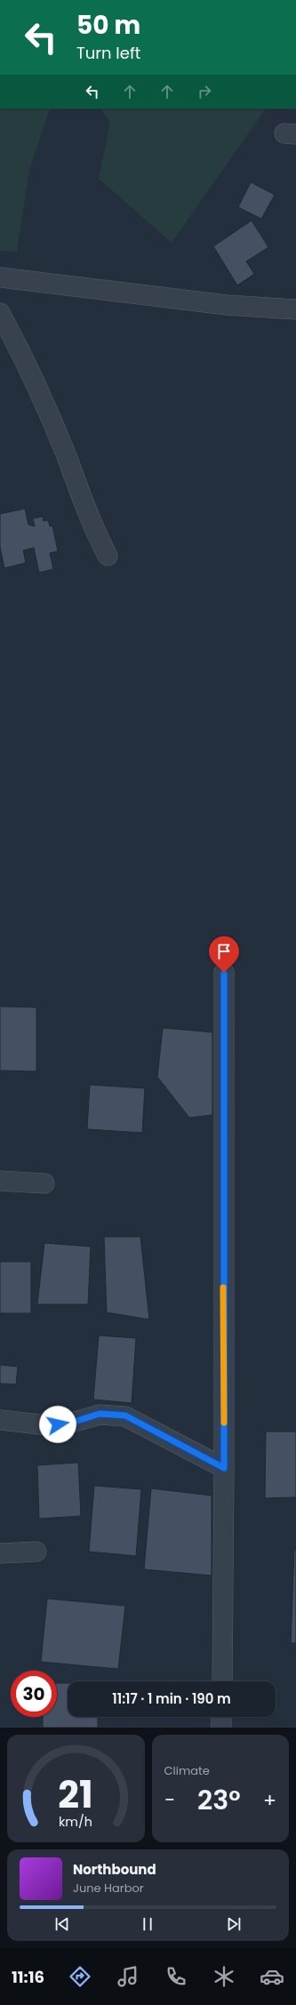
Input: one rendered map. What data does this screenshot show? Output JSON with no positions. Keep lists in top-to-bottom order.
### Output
{
  "page": {
    "turn": ["50 m", "Turn left"],
    "limit": "30",
    "trip": "11:17 · 1 min · 190 m",
    "tile": "Climate",
    "heat": ["−", "23°", "+"],
    "song": ["Northbound", "June Harbor"],
    "tabs": "11:16",
    "gauge": ["21", "km/h"]
  }
}
